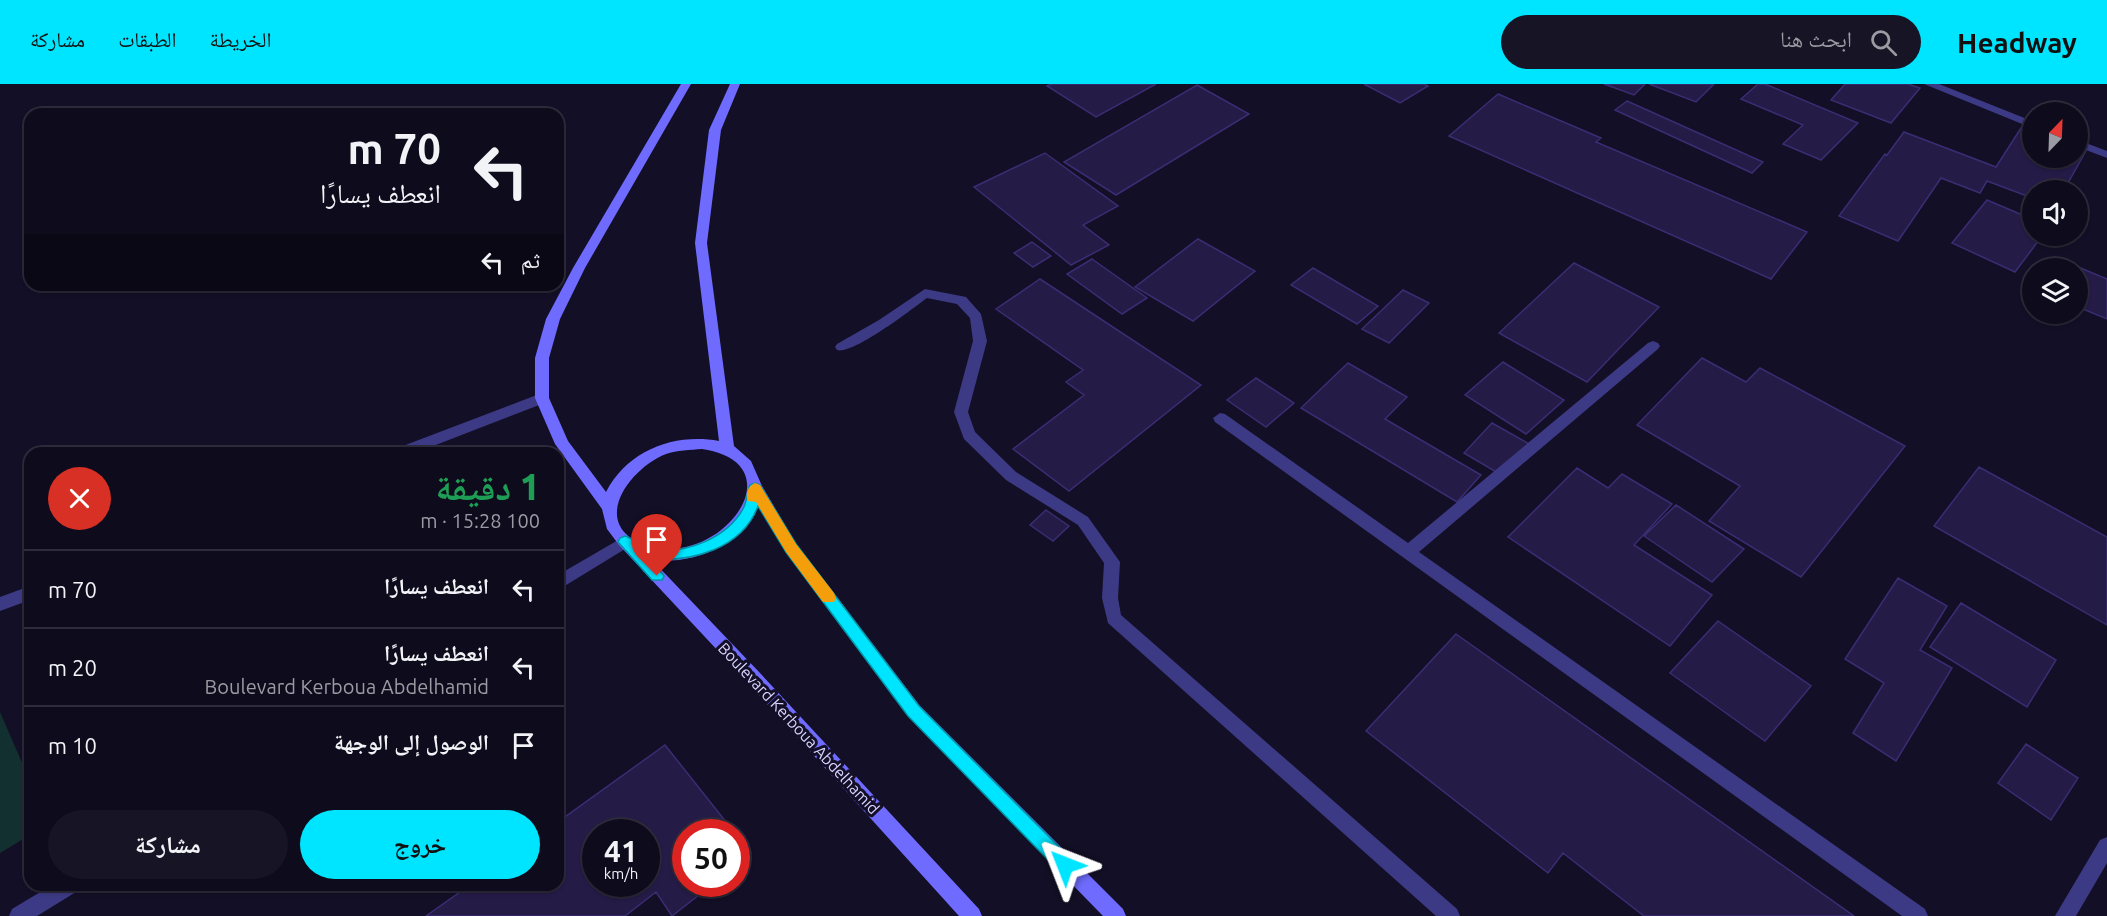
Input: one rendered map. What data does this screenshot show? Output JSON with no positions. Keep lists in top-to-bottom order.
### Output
{
  "streets": {
    "main road": ["Boulevard Kerboua Abdelhamid"]
  },
  "north": "top right",
  "page": {
    "header": "Headway",
    "search": "ابحث هنا",
    "nav": ["الخريطة", "الطبقات", "مشاركة"],
    "turn": ["70 m", "انعطف يسارًا"],
    "then": "ثم",
    "heading": ["1 دقيقة", "100 m · 15:28"],
    "list": [
      {
        "name": "انعطف يسارًا",
        "value": "70 m"
      },
      {
        "name": "انعطف يسارًا",
        "note": "Boulevard Kerboua Abdelhamid",
        "value": "20 m"
      },
      {
        "name": "الوصول إلى الوجهة",
        "value": "10 m"
      }
    ],
    "buttons": ["خروج", "مشاركة"],
    "speed": "41 km/h",
    "limit": "50"
  }
}
